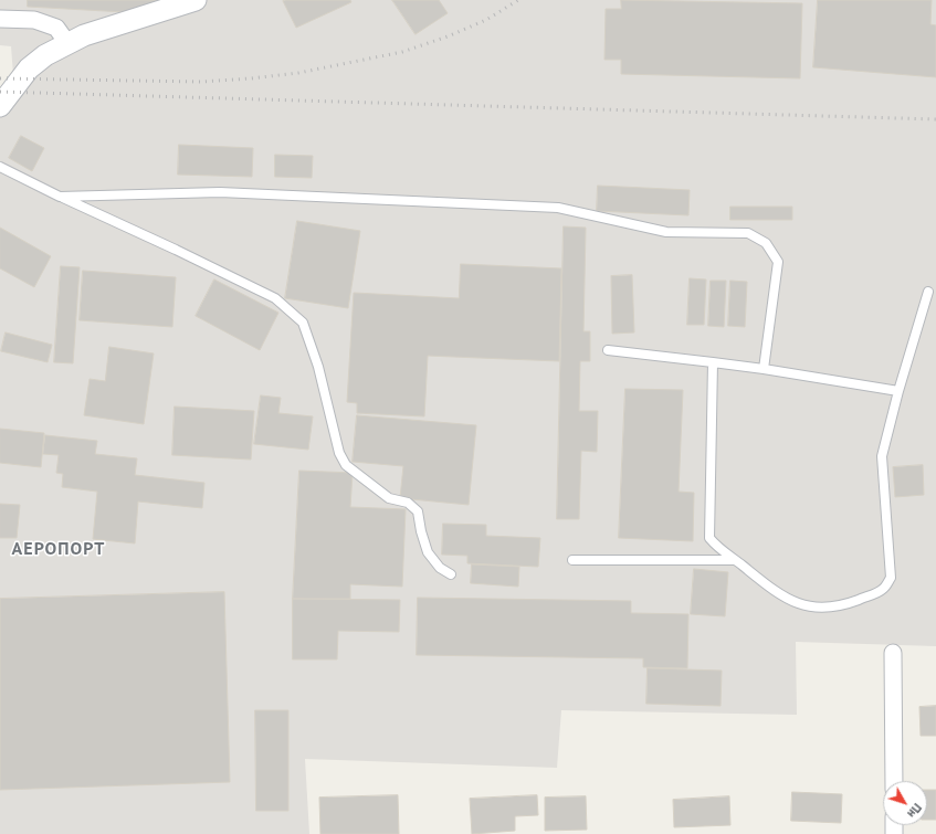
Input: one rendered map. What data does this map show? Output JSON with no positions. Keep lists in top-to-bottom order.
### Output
{
  "districts": ["АЕРОПОРТ"],
  "north": "bottom right"
}
